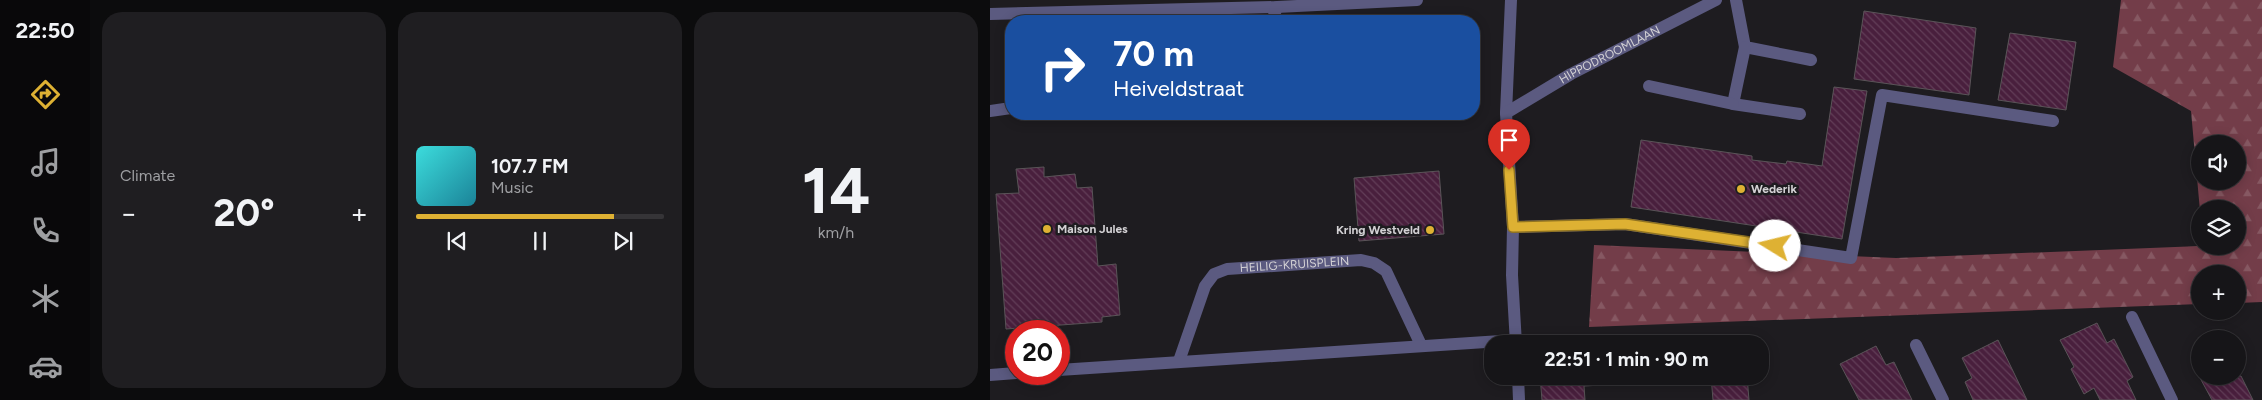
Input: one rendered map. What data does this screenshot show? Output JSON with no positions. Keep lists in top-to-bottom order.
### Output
{
  "streets": {
    "street": ["HIPPODROOMLAAN", "HEILIG-KRUISPLEIN"]
  },
  "places": ["Wederik", "Maison Jules", "Kring Westveld"],
  "page": {
    "tabs": "22:50",
    "tile": [
      "Climate",
      ["14", "km/h"]
    ],
    "turn": ["70 m", "Heiveldstraat"],
    "map_buttons": ["+", "−"],
    "song": ["107.7 FM", "Music"],
    "heat": ["−", "20°", "+"],
    "limit": "20",
    "trip": "22:51 · 1 min · 90 m"
  }
}
